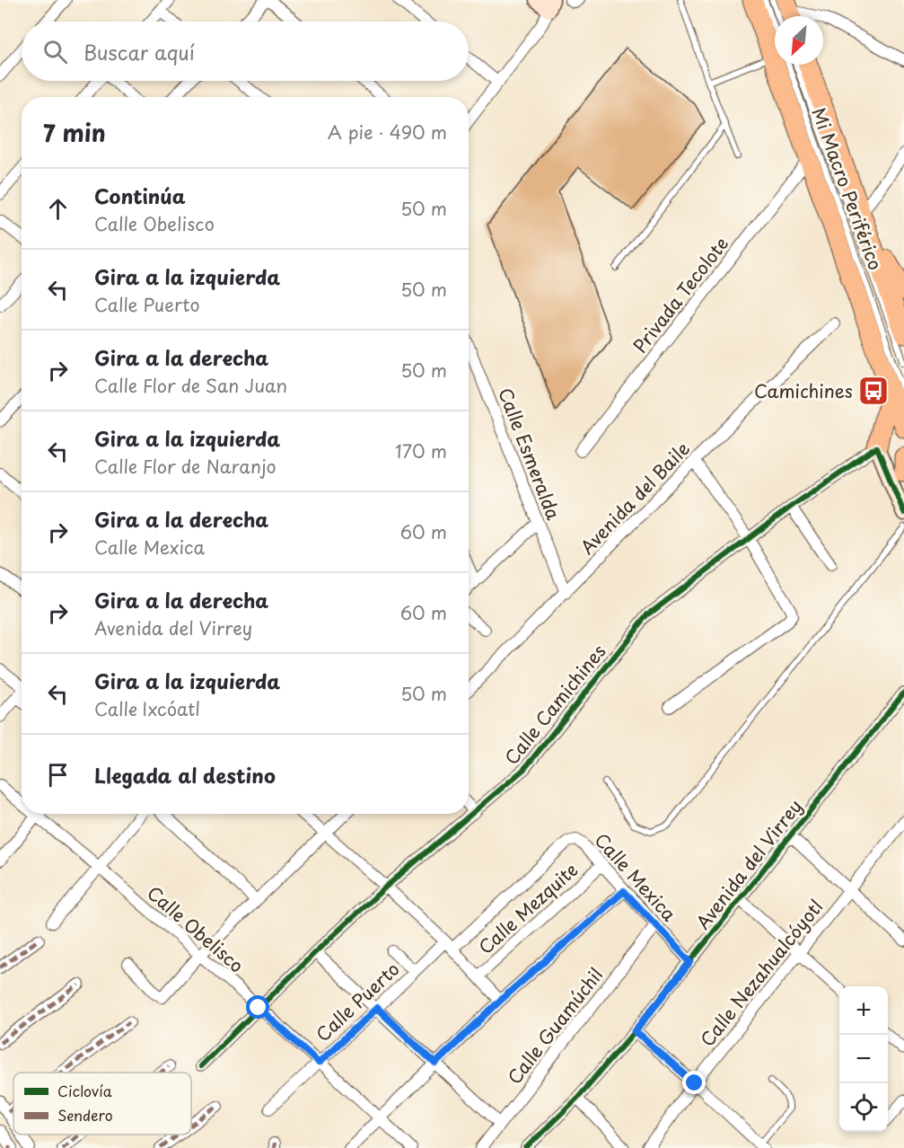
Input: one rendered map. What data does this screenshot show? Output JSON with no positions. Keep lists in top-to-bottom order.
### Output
{
  "streets": {
    "street": [
      "Privada Tecolote",
      "Calle Esmeralda",
      "Avenida del Baile",
      "Calle Camichines",
      "Avenida del Virrey",
      "Calle Mexica",
      "Calle Mezquite",
      "Calle Obelisco",
      "Calle Nezahualcóyotl",
      "Calle Puerto",
      "Calle Guamúchil"
    ],
    "lane": ["Mi Macro Periférico"]
  },
  "crossings": [
    ["Calle Esmeralda", "Avenida del Baile"],
    ["Calle Camichines", "Calle Obelisco"],
    ["Avenida del Virrey", "Calle Mexica"],
    ["Calle Mexica", "Calle Mezquite"],
    ["Calle Mexica", "Calle Puerto"],
    ["Calle Mexica", "Calle Guamúchil"],
    ["Calle Obelisco", "Calle Puerto"]
  ],
  "places": {
    "bus stop": ["Camichines"]
  },
  "legend": ["Ciclovía", "Sendero"],
  "north": "bottom left",
  "page": {
    "search": "Buscar aquí",
    "heading": ["7 min", "A pie · 490 m"],
    "list": [
      ["Continúa", "Calle Obelisco", "50 m"],
      ["Gira a la izquierda", "Calle Puerto", "50 m"],
      ["Gira a la derecha", "Calle Flor de San Juan", "50 m"],
      ["Gira a la izquierda", "Calle Flor de Naranjo", "170 m"],
      ["Gira a la derecha", "Calle Mexica", "60 m"],
      ["Gira a la derecha", "Avenida del Virrey", "60 m"],
      ["Gira a la izquierda", "Calle Ixcóatl", "50 m"],
      "Llegada al destino"
    ],
    "map_buttons": ["+", "−"]
  }
}
